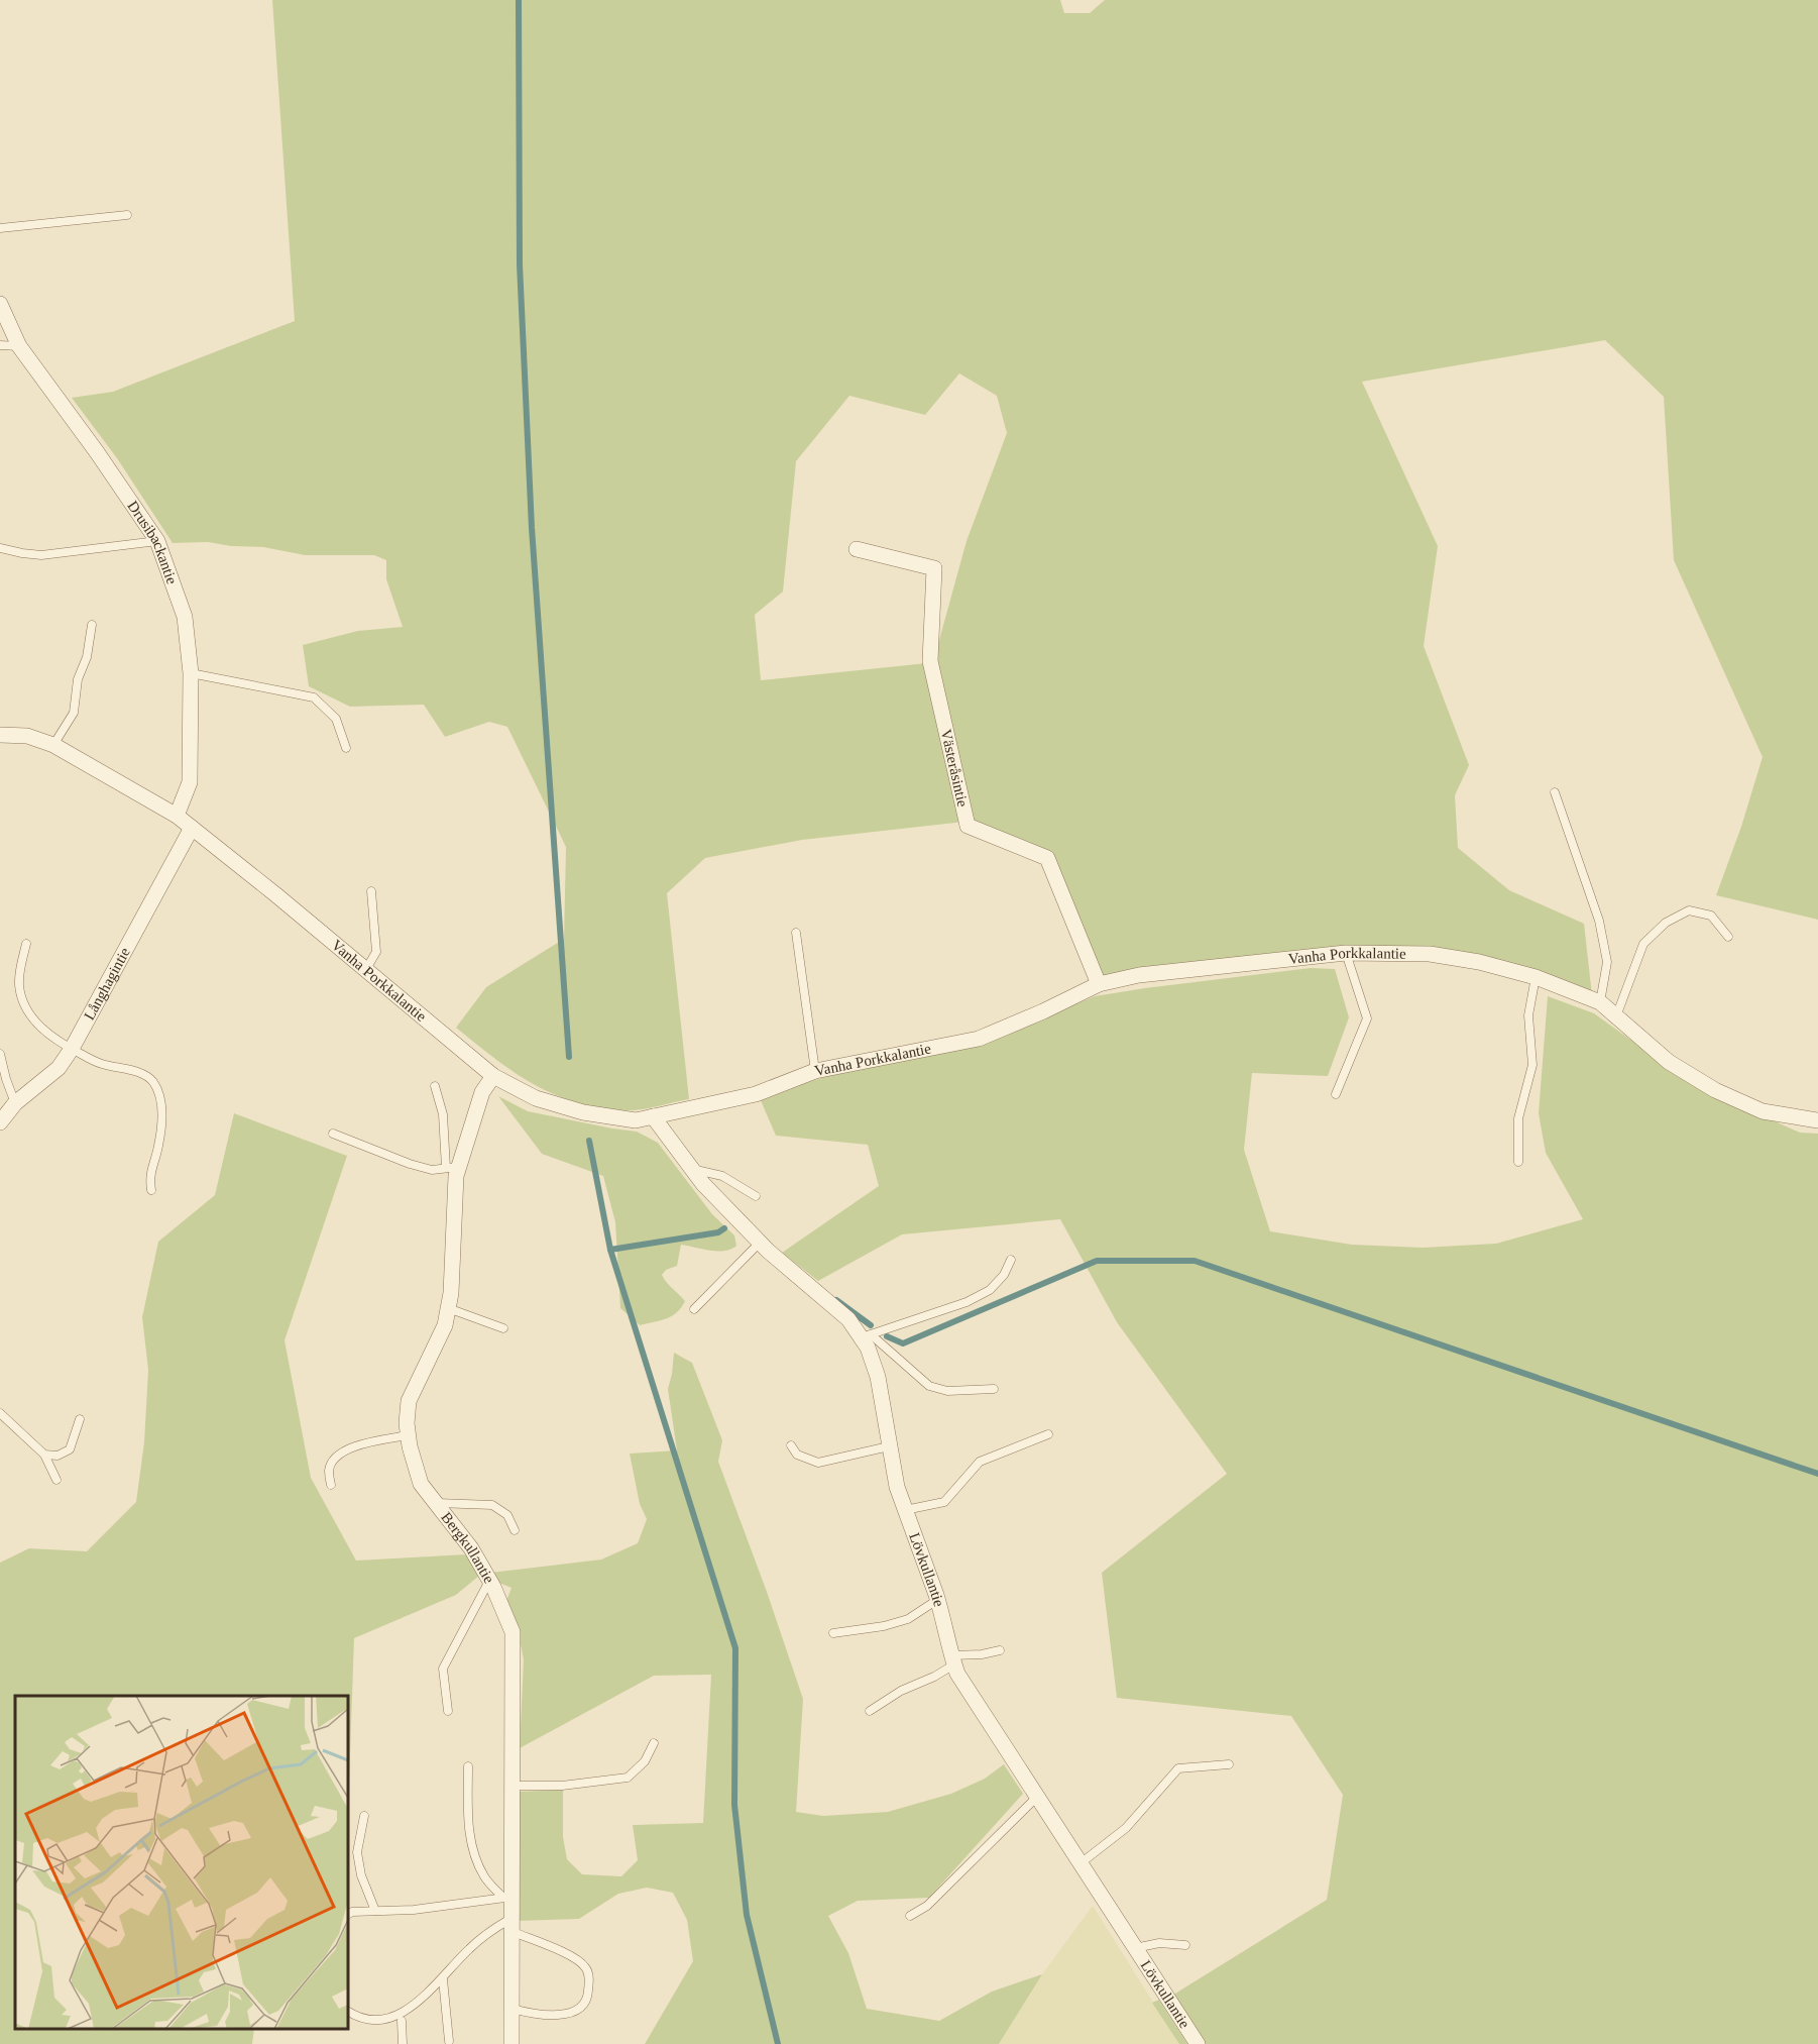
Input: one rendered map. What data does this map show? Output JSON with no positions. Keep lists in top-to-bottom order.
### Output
{
  "streets": {
    "street": [
      "Drusibackantie",
      "Västeråsintie",
      "Vanha Porkkalantie",
      "Långhagintie",
      "Bergkullantie",
      "Lövkullantie"
    ]
  },
  "crossings": [
    ["Drusibackantie", "Vanha Porkkalantie"],
    ["Västeråsintie", "Vanha Porkkalantie"],
    ["Vanha Porkkalantie", "Långhagintie"],
    ["Vanha Porkkalantie", "Bergkullantie"],
    ["Vanha Porkkalantie", "Lövkullantie"]
  ]
}
